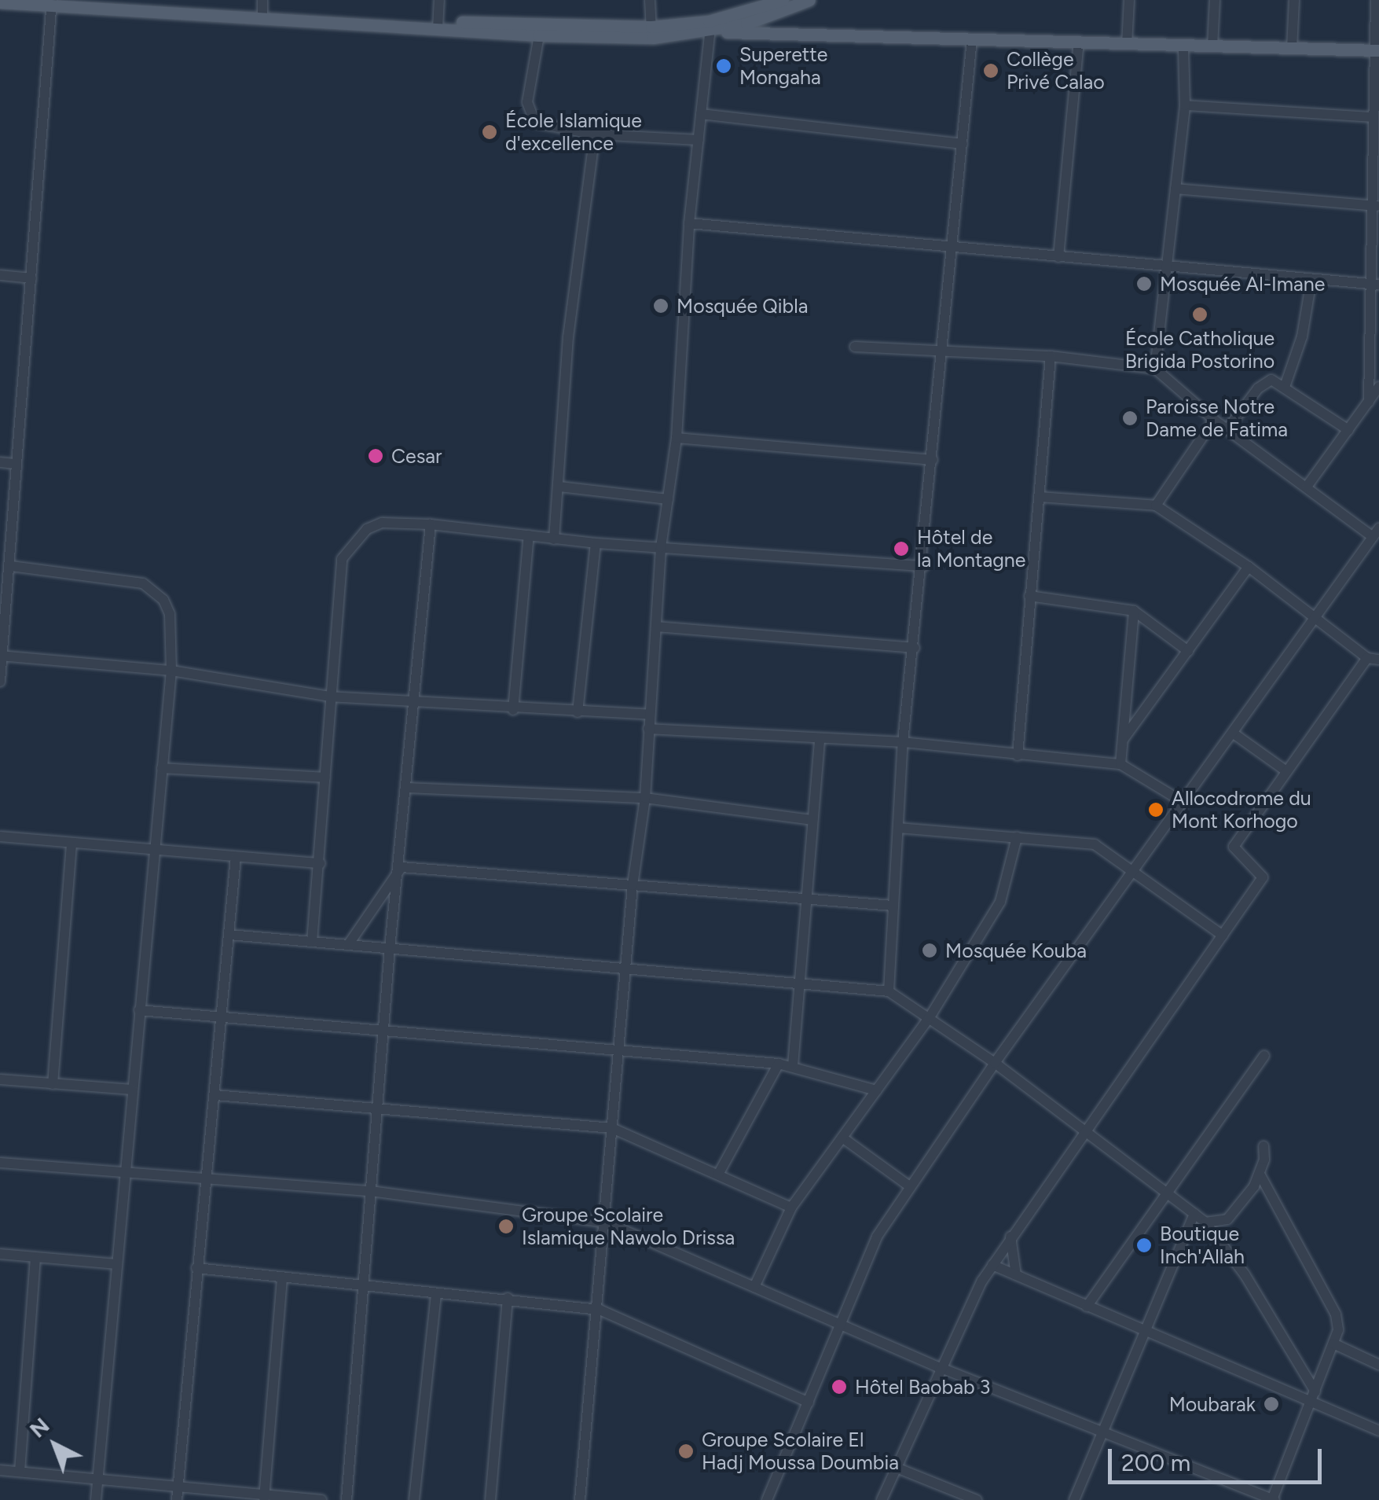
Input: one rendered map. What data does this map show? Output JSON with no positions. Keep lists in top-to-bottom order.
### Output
{
  "places": [
    "Superette Mongaha",
    "Collège Privé Calao",
    "École Islamique d'excellence",
    "Mosquée Al-Imane",
    "Mosquée Qibla",
    "École Catholique Brigida Postorino",
    "Paroisse Notre Dame de Fatima",
    "Cesar",
    "Hôtel de la Montagne",
    "Allocodrome du Mont Korhogo",
    "Mosquée Kouba",
    "Groupe Scolaire Islamique Nawolo Drissa",
    "Boutique Inch'Allah",
    "Hôtel Baobab 3",
    "Moubarak",
    "Groupe Scolaire El Hadj Moussa Doumbia"
  ],
  "scale_bar": "200 m",
  "north": "top left"
}
